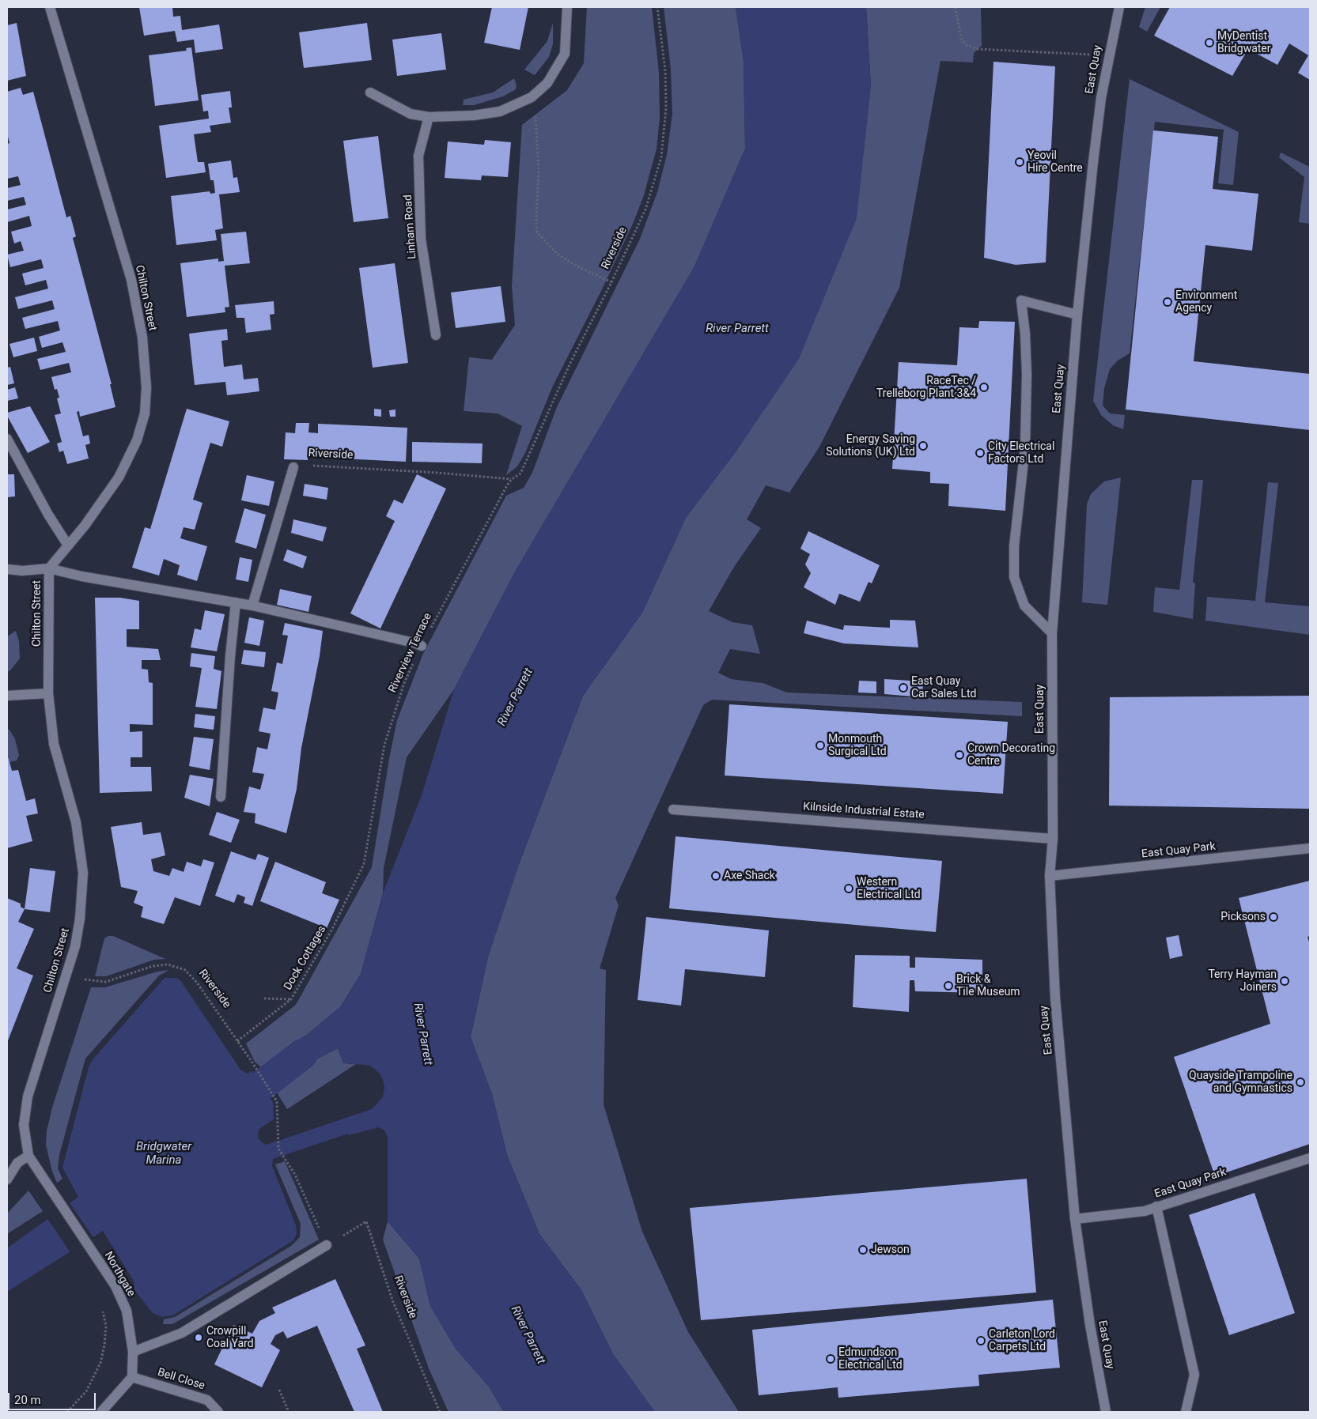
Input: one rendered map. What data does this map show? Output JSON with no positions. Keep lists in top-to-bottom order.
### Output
{
  "streets": {
    "street": [
      "East Quay",
      "Linham Road",
      "Chilton Street",
      "Kilnside Industrial Estate",
      "East Quay Park",
      "Northgate",
      "Bell Close"
    ],
    "path": ["Riverside", "Riverview Terrace", "Dock Cottages"]
  },
  "crossings": [
    ["East Quay", "Kilnside Industrial Estate"],
    ["East Quay", "East Quay Park"],
    ["Riverside", "Riverview Terrace"],
    ["Riverside", "Dock Cottages"],
    ["Chilton Street", "Northgate"],
    ["Riverview Terrace", "Dock Cottages"],
    ["Northgate", "Bell Close"]
  ],
  "water": ["River Parrett", "Bridgwater Marina"],
  "places": [
    "MyDentist Bridgwater",
    "Yeovil Hire Centre",
    "Environment Agency",
    "RaceTec / Trelleborg Plant 3&4",
    "Energy Saving Solutions (UK) Ltd",
    "City Electrical Factors Ltd",
    "East Quay Car Sales Ltd",
    "Monmouth Surgical Ltd",
    "Crown Decorating Centre",
    "Axe Shack",
    "Western Electrical Ltd",
    "Picksons",
    "Terry Hayman Joiners",
    "Brick & Tile Museum",
    "Quayside Trampoline and Gymnastics",
    "Jewson",
    "Crowpill Coal Yard",
    "Carleton Lord Carpets Ltd",
    "Edmundson Electrical Ltd"
  ],
  "scale_bar": "20 m"
}
